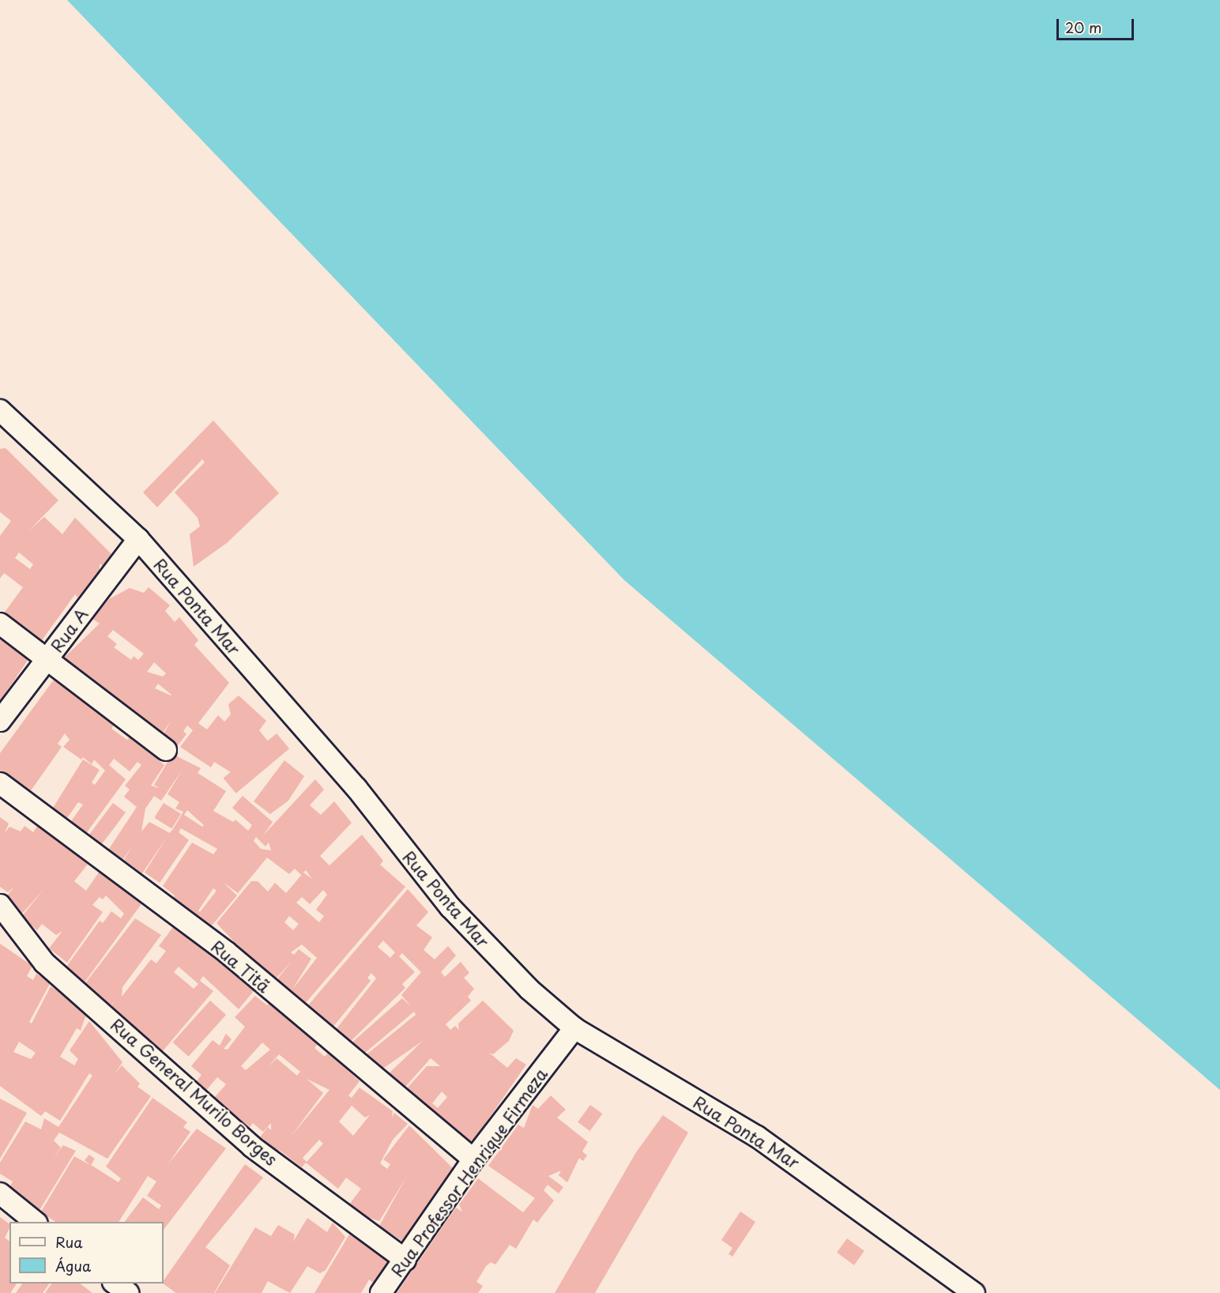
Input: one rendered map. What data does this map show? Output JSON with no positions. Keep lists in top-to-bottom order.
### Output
{
  "streets": {
    "street": [
      "Rua Ponta Mar",
      "Rua A",
      "Rua Titã",
      "Rua General Murilo Borges",
      "Rua Professor Henrique Firmeza"
    ]
  },
  "crossings": [
    ["Rua Ponta Mar", "Rua A"],
    ["Rua Ponta Mar", "Rua Professor Henrique Firmeza"],
    ["Rua Titã", "Rua Professor Henrique Firmeza"],
    ["Rua General Murilo Borges", "Rua Professor Henrique Firmeza"]
  ],
  "legend": ["Rua", "Água"],
  "scale_bar": "20 m"
}
